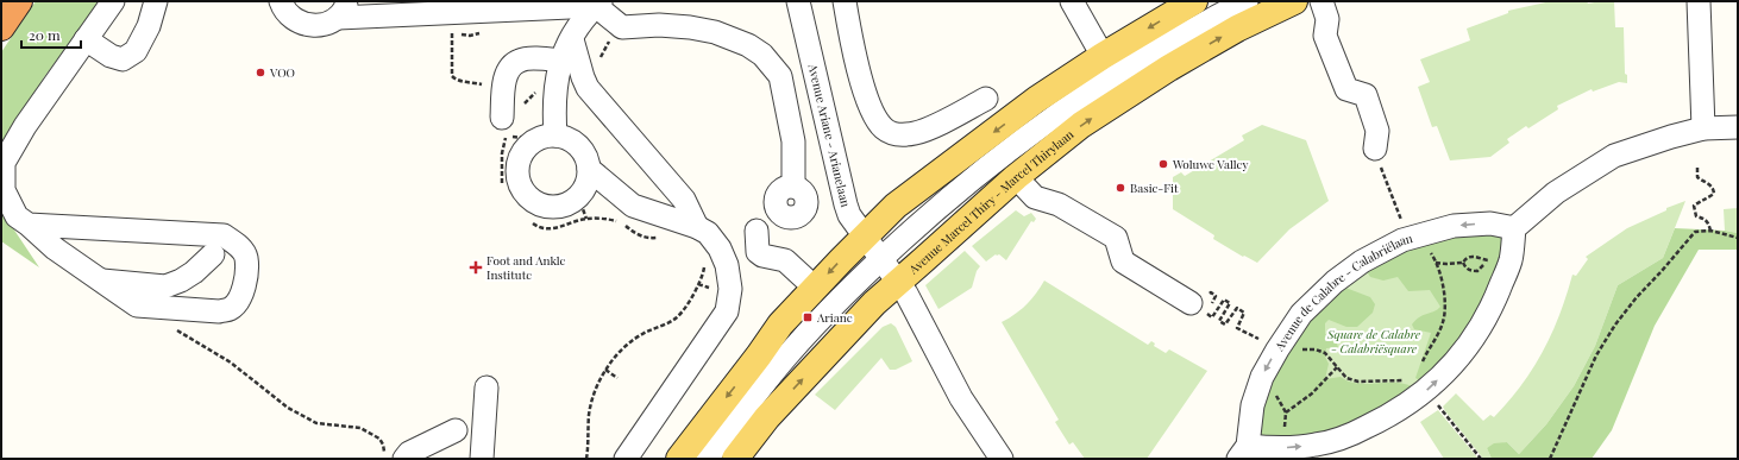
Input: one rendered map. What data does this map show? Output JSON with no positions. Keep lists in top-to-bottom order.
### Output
{
  "streets": {
    "main road": ["Avenue Marcel Thiry - Marcel Thirylaan"],
    "street": ["Avenue Ariane - Arianelaan", "Avenue de Calabre - Calabriëlaan"]
  },
  "crossings": [
    ["Avenue Ariane - Arianelaan", "Avenue Marcel Thiry - Marcel Thirylaan"]
  ],
  "parks": ["Square de Calabre - Calabriësquare"],
  "places": {
    "other": ["VOO", "Woluwe Valley", "Basic-Fit"],
    "health": ["Foot and Ankle Institute"],
    "transit": ["Ariane"]
  },
  "scale_bar": "20 m"
}
